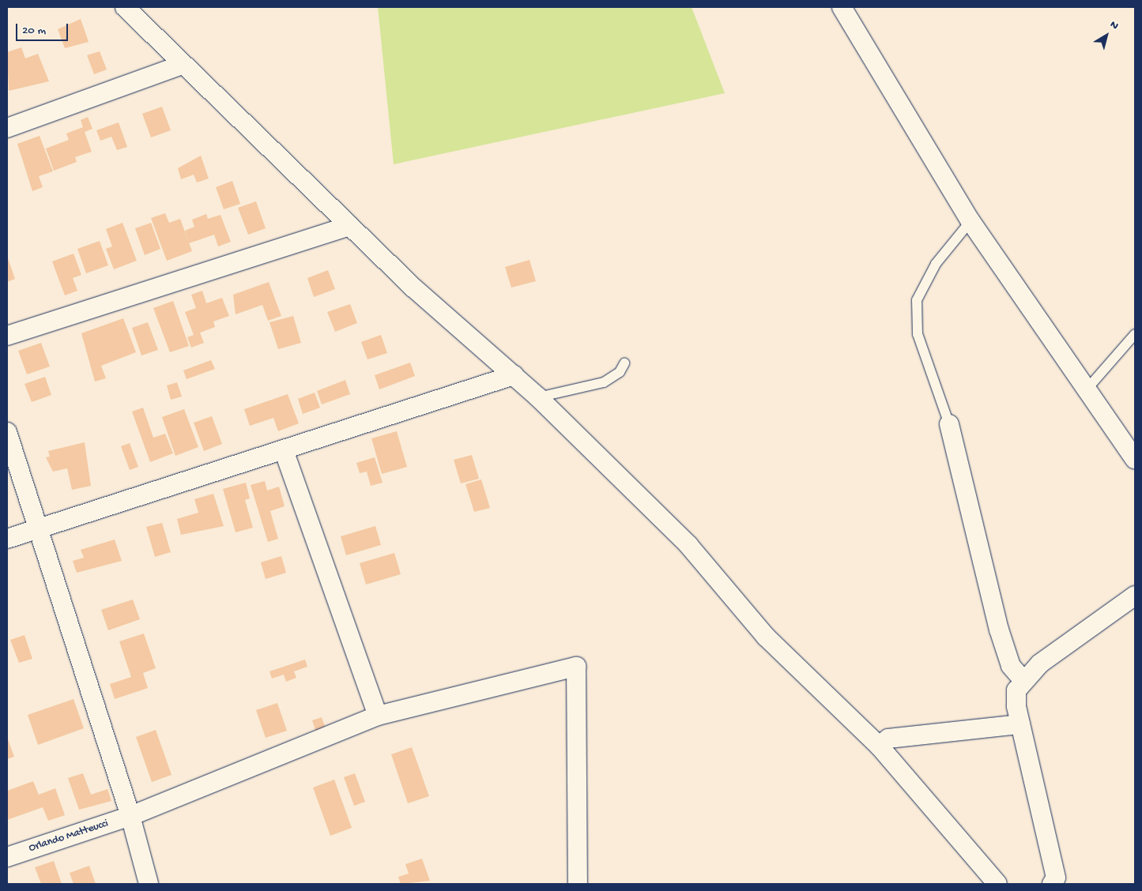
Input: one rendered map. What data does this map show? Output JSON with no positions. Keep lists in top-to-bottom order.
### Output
{
  "streets": {
    "street": ["Orlando Matteucci"]
  },
  "scale_bar": "20 m",
  "north": "top right"
}
